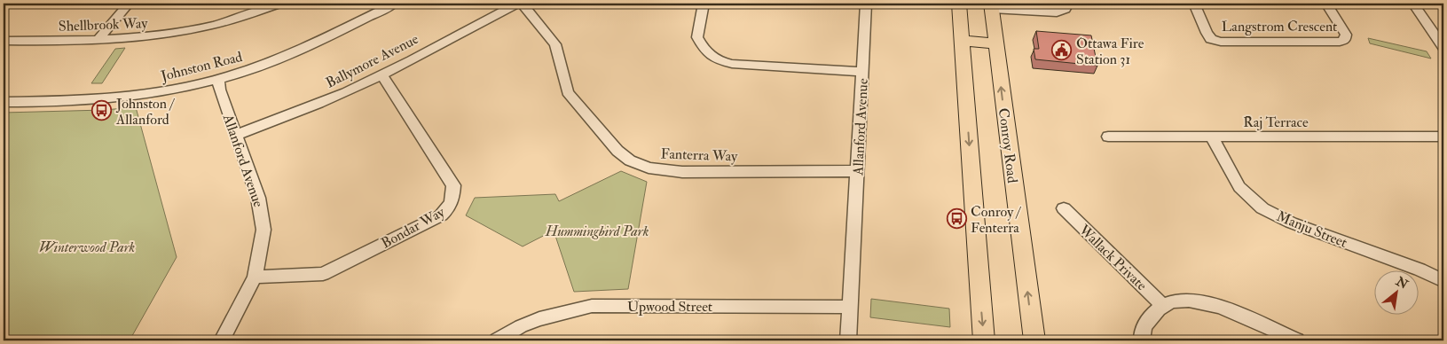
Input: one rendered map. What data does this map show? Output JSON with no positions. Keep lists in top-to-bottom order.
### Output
{
  "streets": {
    "main road": ["Conroy Road"],
    "street": [
      "Shellbrook Way",
      "Langstrom Crescent",
      "Ballymore Avenue",
      "Johnston Road",
      "Raj Terrace",
      "Allanford Avenue",
      "Fanterra Way",
      "Bondar Way",
      "Manju Street",
      "Wallack Private",
      "Upwood Street"
    ]
  },
  "crossings": [
    ["Ballymore Avenue", "Allanford Avenue"],
    ["Ballymore Avenue", "Bondar Way"],
    ["Johnston Road", "Allanford Avenue"],
    ["Raj Terrace", "Manju Street"],
    ["Allanford Avenue", "Fanterra Way"],
    ["Allanford Avenue", "Bondar Way"],
    ["Allanford Avenue", "Upwood Street"]
  ],
  "parks": ["Hummingbird Park", "Winterwood Park"],
  "places": {
    "public building": ["Ottawa Fire Station 31"],
    "bus stop": ["Johnston / Allanford", "Conroy / Fenterra"]
  },
  "north": "top right"
}
